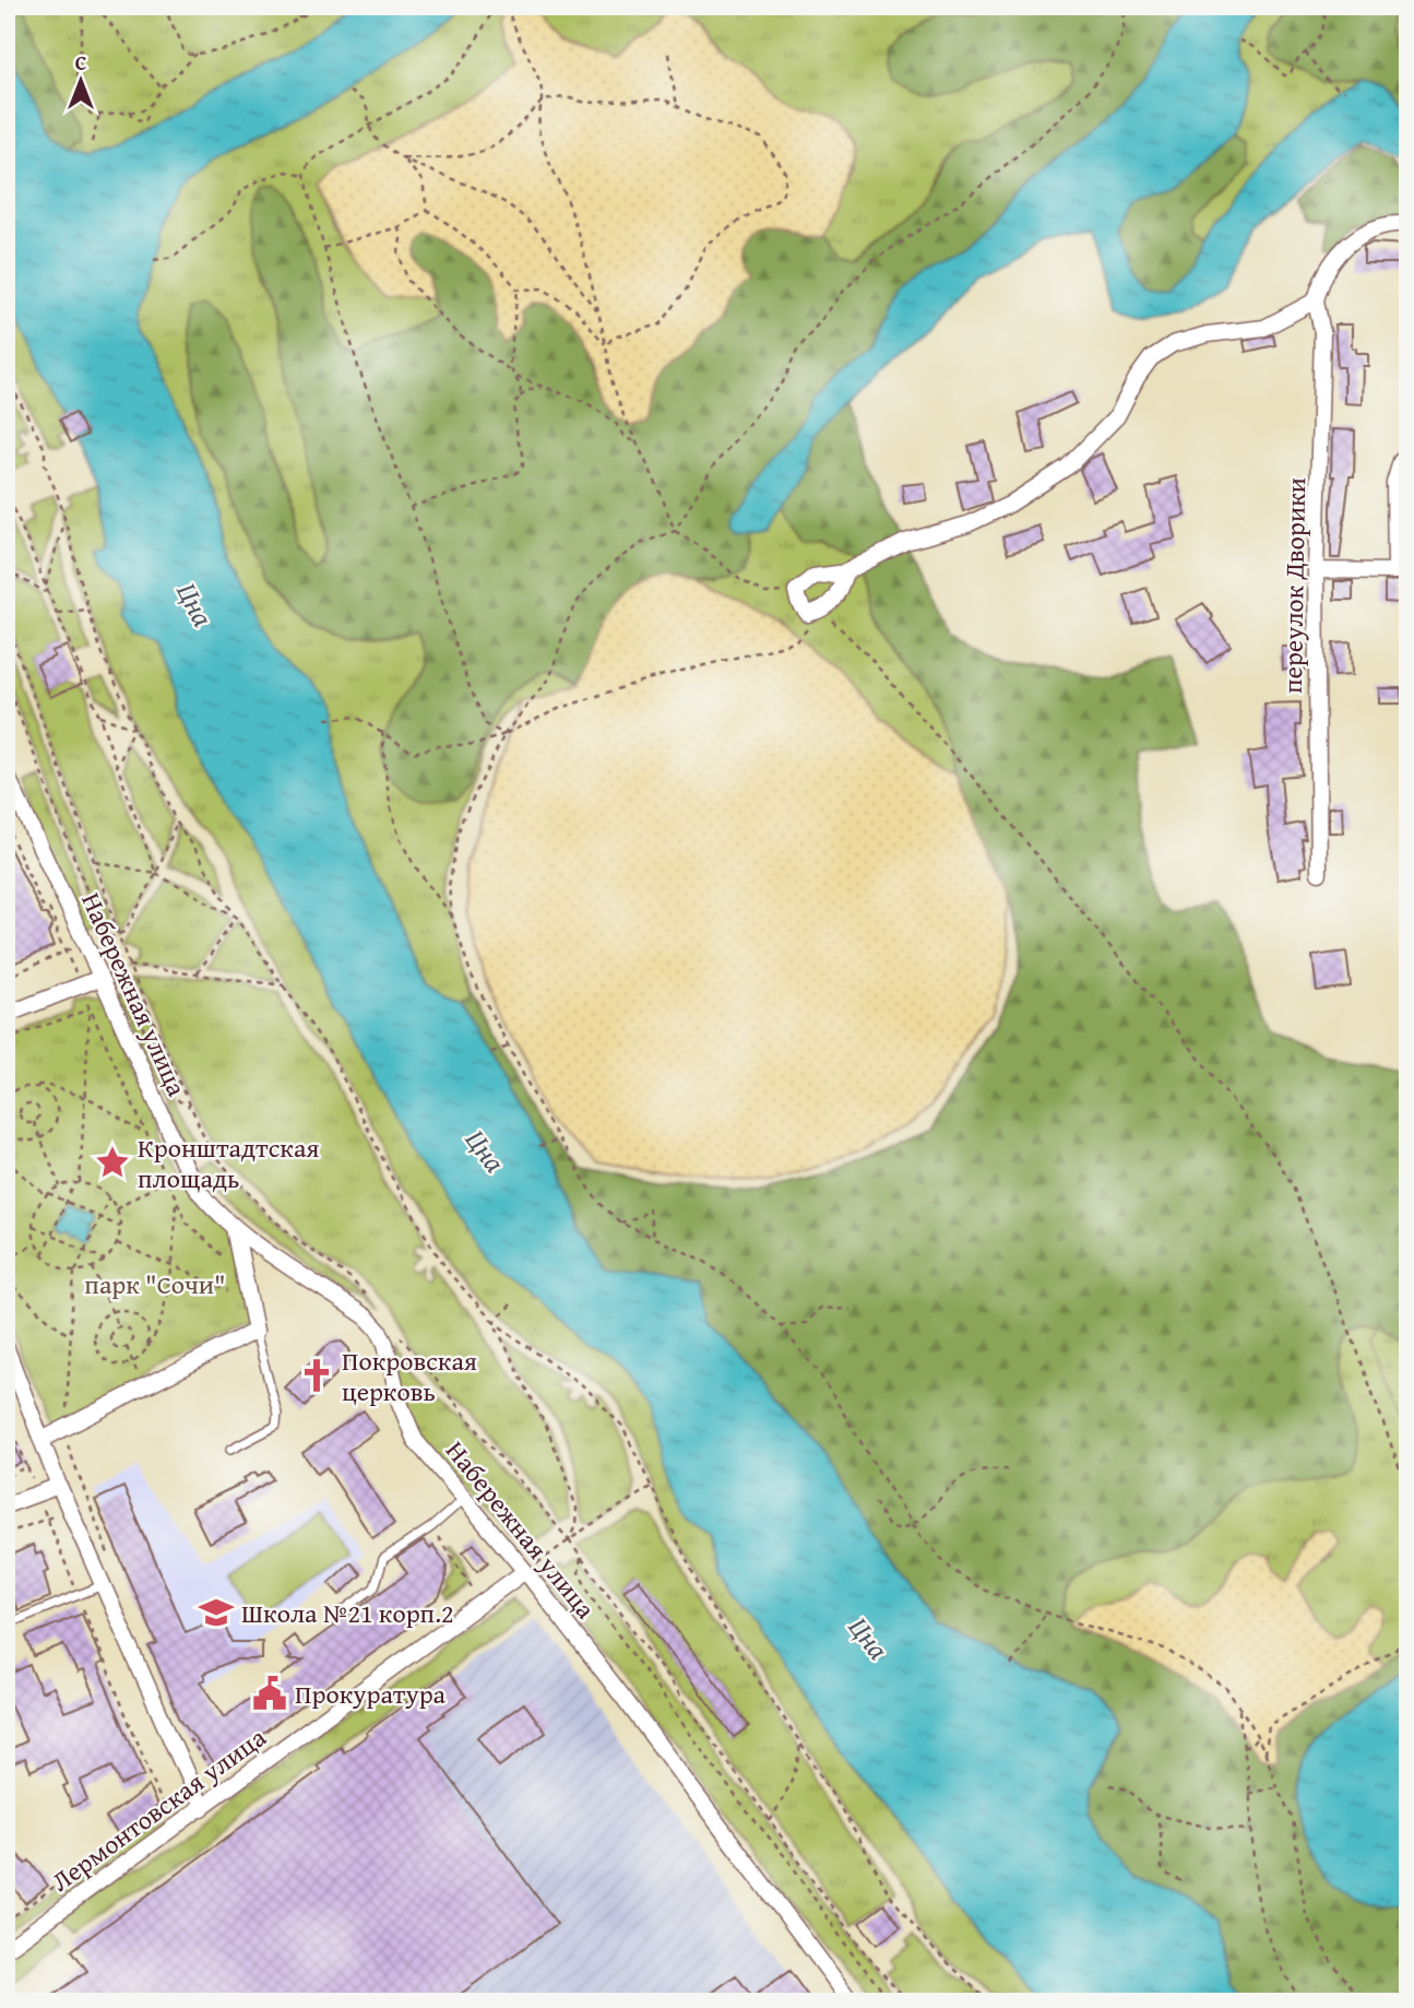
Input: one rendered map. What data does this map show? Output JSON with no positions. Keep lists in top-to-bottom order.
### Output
{
  "streets": {
    "street": ["переулок Дворики", "Набережная улица", "Лермонтовская улица"]
  },
  "crossings": [
    ["Набережная улица", "Лермонтовская улица"]
  ],
  "water": ["Цна"],
  "parks": ["парк \"Сочи\""],
  "places": {
    "place": ["Кронштадтская площадь"],
    "church": ["Покровская церковь"],
    "school or university": ["Школа №21 корп.2"],
    "public building": ["Прокуратура"]
  },
  "north": "top"
}
